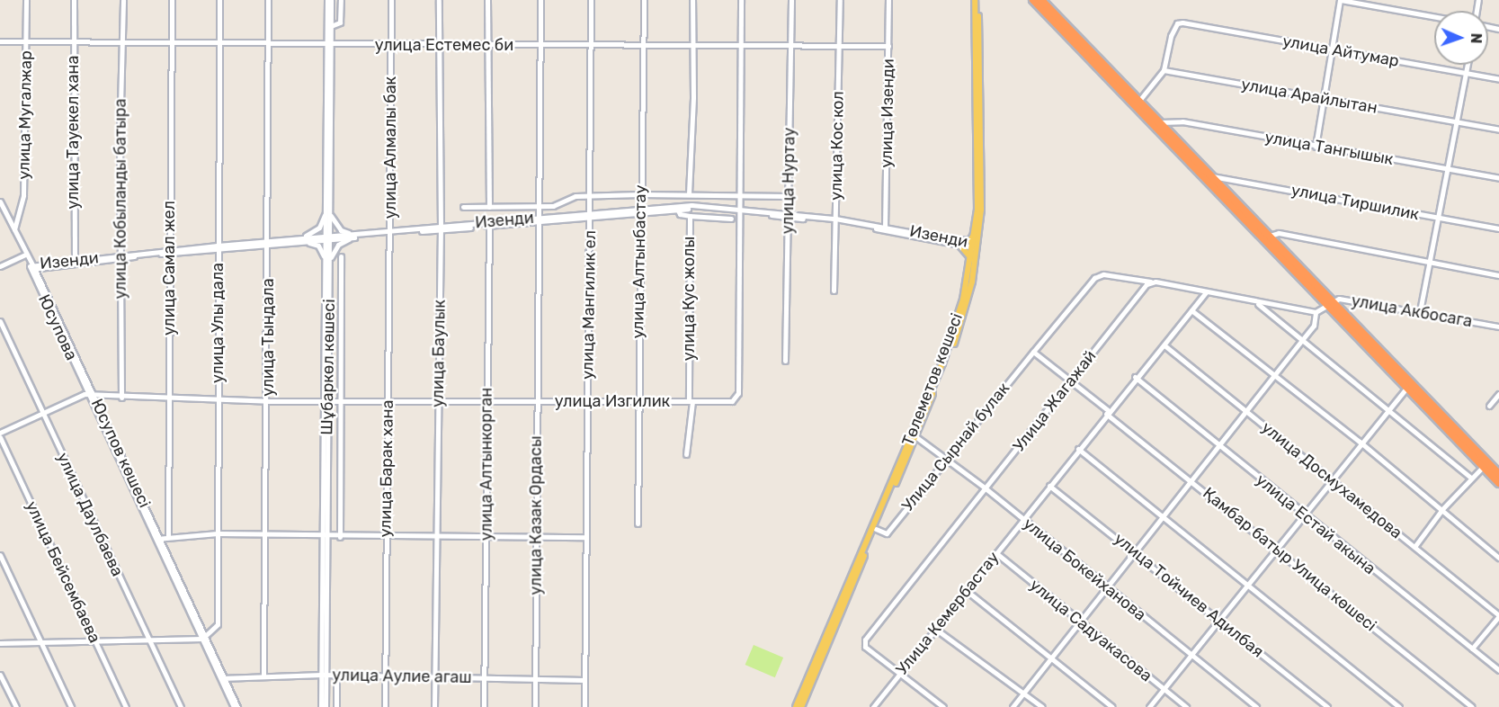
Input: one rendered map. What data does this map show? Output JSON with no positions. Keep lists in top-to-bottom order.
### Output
{
  "streets": {
    "main road": ["Төлеметов көшесі"],
    "street": [
      "улица Естемес би",
      "улица Айтумар",
      "улица Арайлытан",
      "улица Изенди",
      "улица Мугалжар",
      "улица Тауекел хана",
      "улица Кос кол",
      "улица Алмалы бак",
      "улица Тангышык",
      "улица Нуртау",
      "улица Кобыланды батыра",
      "улица Тиршилик",
      "Изенди",
      "улица Алтынбастау",
      "улица Самал жел",
      "улица Кус жолы",
      "улица Мангилик ел",
      "улица Акбосага",
      "улица Улы дала",
      "Юсупова",
      "улица Тындала",
      "улица Баулык",
      "Шұбаркөл көшесі",
      "улица Изгилик",
      "Улица Жагажай",
      "Улица Сырнай булак",
      "Юсупов көшесі",
      "улица Алтынкорган",
      "улица Барак хана",
      "улица Досмухамедова",
      "улица Даулбаева",
      "улица Казак Ордасы",
      "улица Естай акына",
      "Қамбар батыр Улица көшесі",
      "улица Бокейханова",
      "улица Бейсембаева",
      "улица Тойчиев Адилбая",
      "Улица Кемербастау",
      "улица Садуакасова",
      "улица Аулие агаш"
    ]
  },
  "crossings": [
    ["улица Естемес би", "улица Изенди"],
    ["улица Естемес би", "улица Мугалжар"],
    ["улица Естемес би", "улица Тауекел хана"],
    ["улица Естемес би", "улица Кос кол"],
    ["улица Естемес би", "улица Алмалы бак"],
    ["улица Естемес би", "улица Нуртау"],
    ["улица Естемес би", "улица Кобыланды батыра"],
    ["улица Естемес би", "улица Алтынбастау"],
    ["улица Естемес би", "улица Самал жел"],
    ["улица Естемес би", "улица Мангилик ел"],
    ["улица Естемес би", "улица Улы дала"],
    ["улица Естемес би", "улица Тындала"],
    ["улица Естемес би", "улица Баулык"],
    ["улица Естемес би", "Шұбаркөл көшесі"],
    ["улица Естемес би", "улица Изгилик"],
    ["улица Естемес би", "улица Казак Ордасы"],
    ["улица Айтумар", "улица Арайлытан"],
    ["улица Изенди", "Изенди"],
    ["улица Тауекел хана", "Изенди"],
    ["улица Кос кол", "Изенди"],
    ["улица Алмалы бак", "Изенди"],
    ["улица Алмалы бак", "улица Барак хана"],
    ["улица Нуртау", "Изенди"],
    ["улица Кобыланды батыра", "Изенди"],
    ["улица Кобыланды батыра", "улица Изгилик"],
    ["Изенди", "улица Алтынбастау"],
    ["Изенди", "улица Самал жел"],
    ["Изенди", "улица Кус жолы"],
    ["Изенди", "улица Мангилик ел"],
    ["Изенди", "улица Улы дала"],
    ["Изенди", "Юсупова"],
    ["Изенди", "улица Тындала"],
    ["Изенди", "улица Баулык"],
    ["Изенди", "Шұбаркөл көшесі"],
    ["Изенди", "Төлеметов көшесі"],
    ["Изенди", "улица Изгилик"],
    ["Изенди", "Юсупов көшесі"],
    ["Изенди", "улица Алтынкорган"],
    ["Изенди", "улица Барак хана"],
    ["Изенди", "улица Казак Ордасы"],
    ["улица Алтынбастау", "улица Изгилик"],
    ["улица Самал жел", "улица Изгилик"],
    ["улица Кус жолы", "улица Изгилик"],
    ["улица Мангилик ел", "улица Изгилик"],
    ["улица Мангилик ел", "улица Аулие агаш"],
    ["улица Улы дала", "улица Изгилик"],
    ["улица Улы дала", "Юсупов көшесі"],
    ["Юсупова", "улица Изгилик"],
    ["Юсупова", "Юсупов көшесі"],
    ["улица Тындала", "улица Изгилик"],
    ["улица Тындала", "улица Аулие агаш"],
    ["улица Баулык", "улица Изгилик"],
    ["улица Баулык", "улица Аулие агаш"],
    ["Шұбаркөл көшесі", "улица Изгилик"],
    ["Шұбаркөл көшесі", "улица Аулие агаш"],
    ["Төлеметов көшесі", "Улица Сырнай булак"],
    ["Төлеметов көшесі", "улица Бокейханова"],
    ["улица Изгилик", "Юсупов көшесі"],
    ["улица Изгилик", "улица Алтынкорган"],
    ["улица Изгилик", "улица Барак хана"],
    ["улица Изгилик", "улица Казак Ордасы"],
    ["Улица Жагажай", "Улица Сырнай булак"],
    ["Улица Жагажай", "Қамбар батыр Улица көшесі"],
    ["Улица Жагажай", "улица Бокейханова"],
    ["Улица Жагажай", "Улица Кемербастау"],
    ["Улица Сырнай булак", "Қамбар батыр Улица көшесі"],
    ["Улица Сырнай булак", "улица Бокейханова"],
    ["Улица Сырнай булак", "Улица Кемербастау"],
    ["Юсупов көшесі", "улица Аулие агаш"],
    ["улица Алтынкорган", "улица Аулие агаш"],
    ["улица Барак хана", "улица Аулие агаш"],
    ["улица Досмухамедова", "Улица Кемербастау"],
    ["улица Казак Ордасы", "улица Аулие агаш"],
    ["улица Естай акына", "Улица Кемербастау"],
    ["Қамбар батыр Улица көшесі", "Улица Кемербастау"],
    ["улица Бокейханова", "Улица Кемербастау"],
    ["улица Тойчиев Адилбая", "Улица Кемербастау"],
    ["Улица Кемербастау", "улица Садуакасова"]
  ],
  "north": "right"
}
